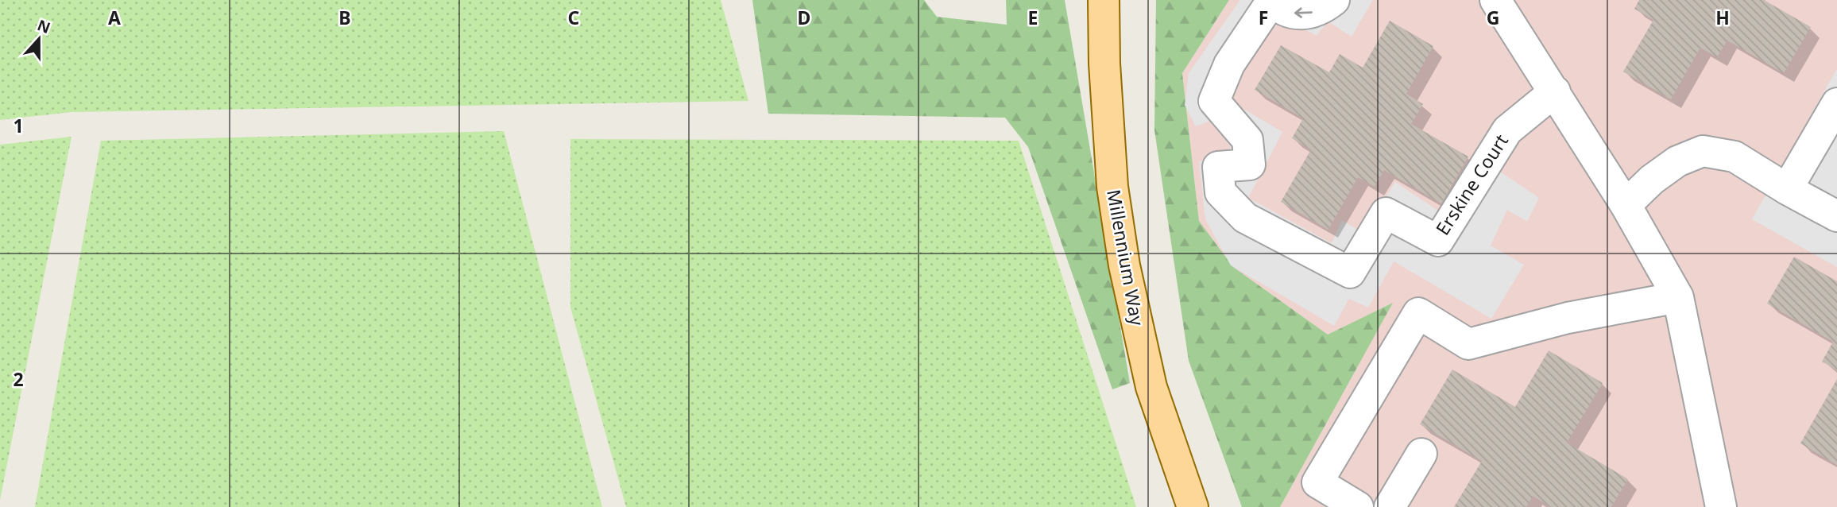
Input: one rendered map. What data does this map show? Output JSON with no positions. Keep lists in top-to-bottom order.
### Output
{
  "streets": {
    "main road": ["Millennium Way"],
    "street": ["Erskine Court"]
  },
  "north": "top",
  "grid": {
    "columns": [
      "A",
      "B",
      "C",
      "D",
      "E",
      "F",
      "G",
      "H"
    ],
    "rows": ["1", "2"]
  }
}
